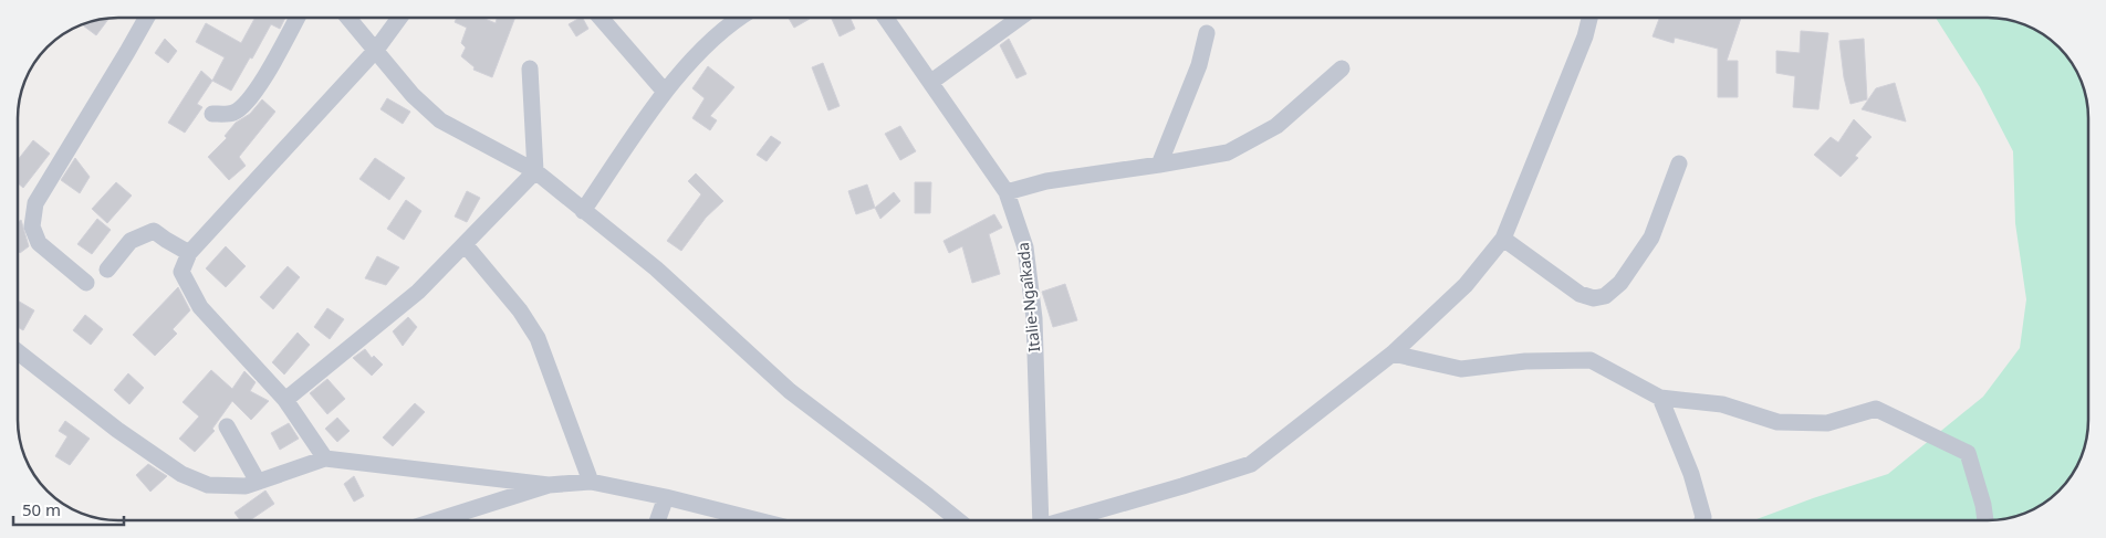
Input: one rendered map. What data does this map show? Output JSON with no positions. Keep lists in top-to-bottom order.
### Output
{
  "streets": {
    "street": ["Italie-Ngaîkada"]
  },
  "scale_bar": "50 m"
}
